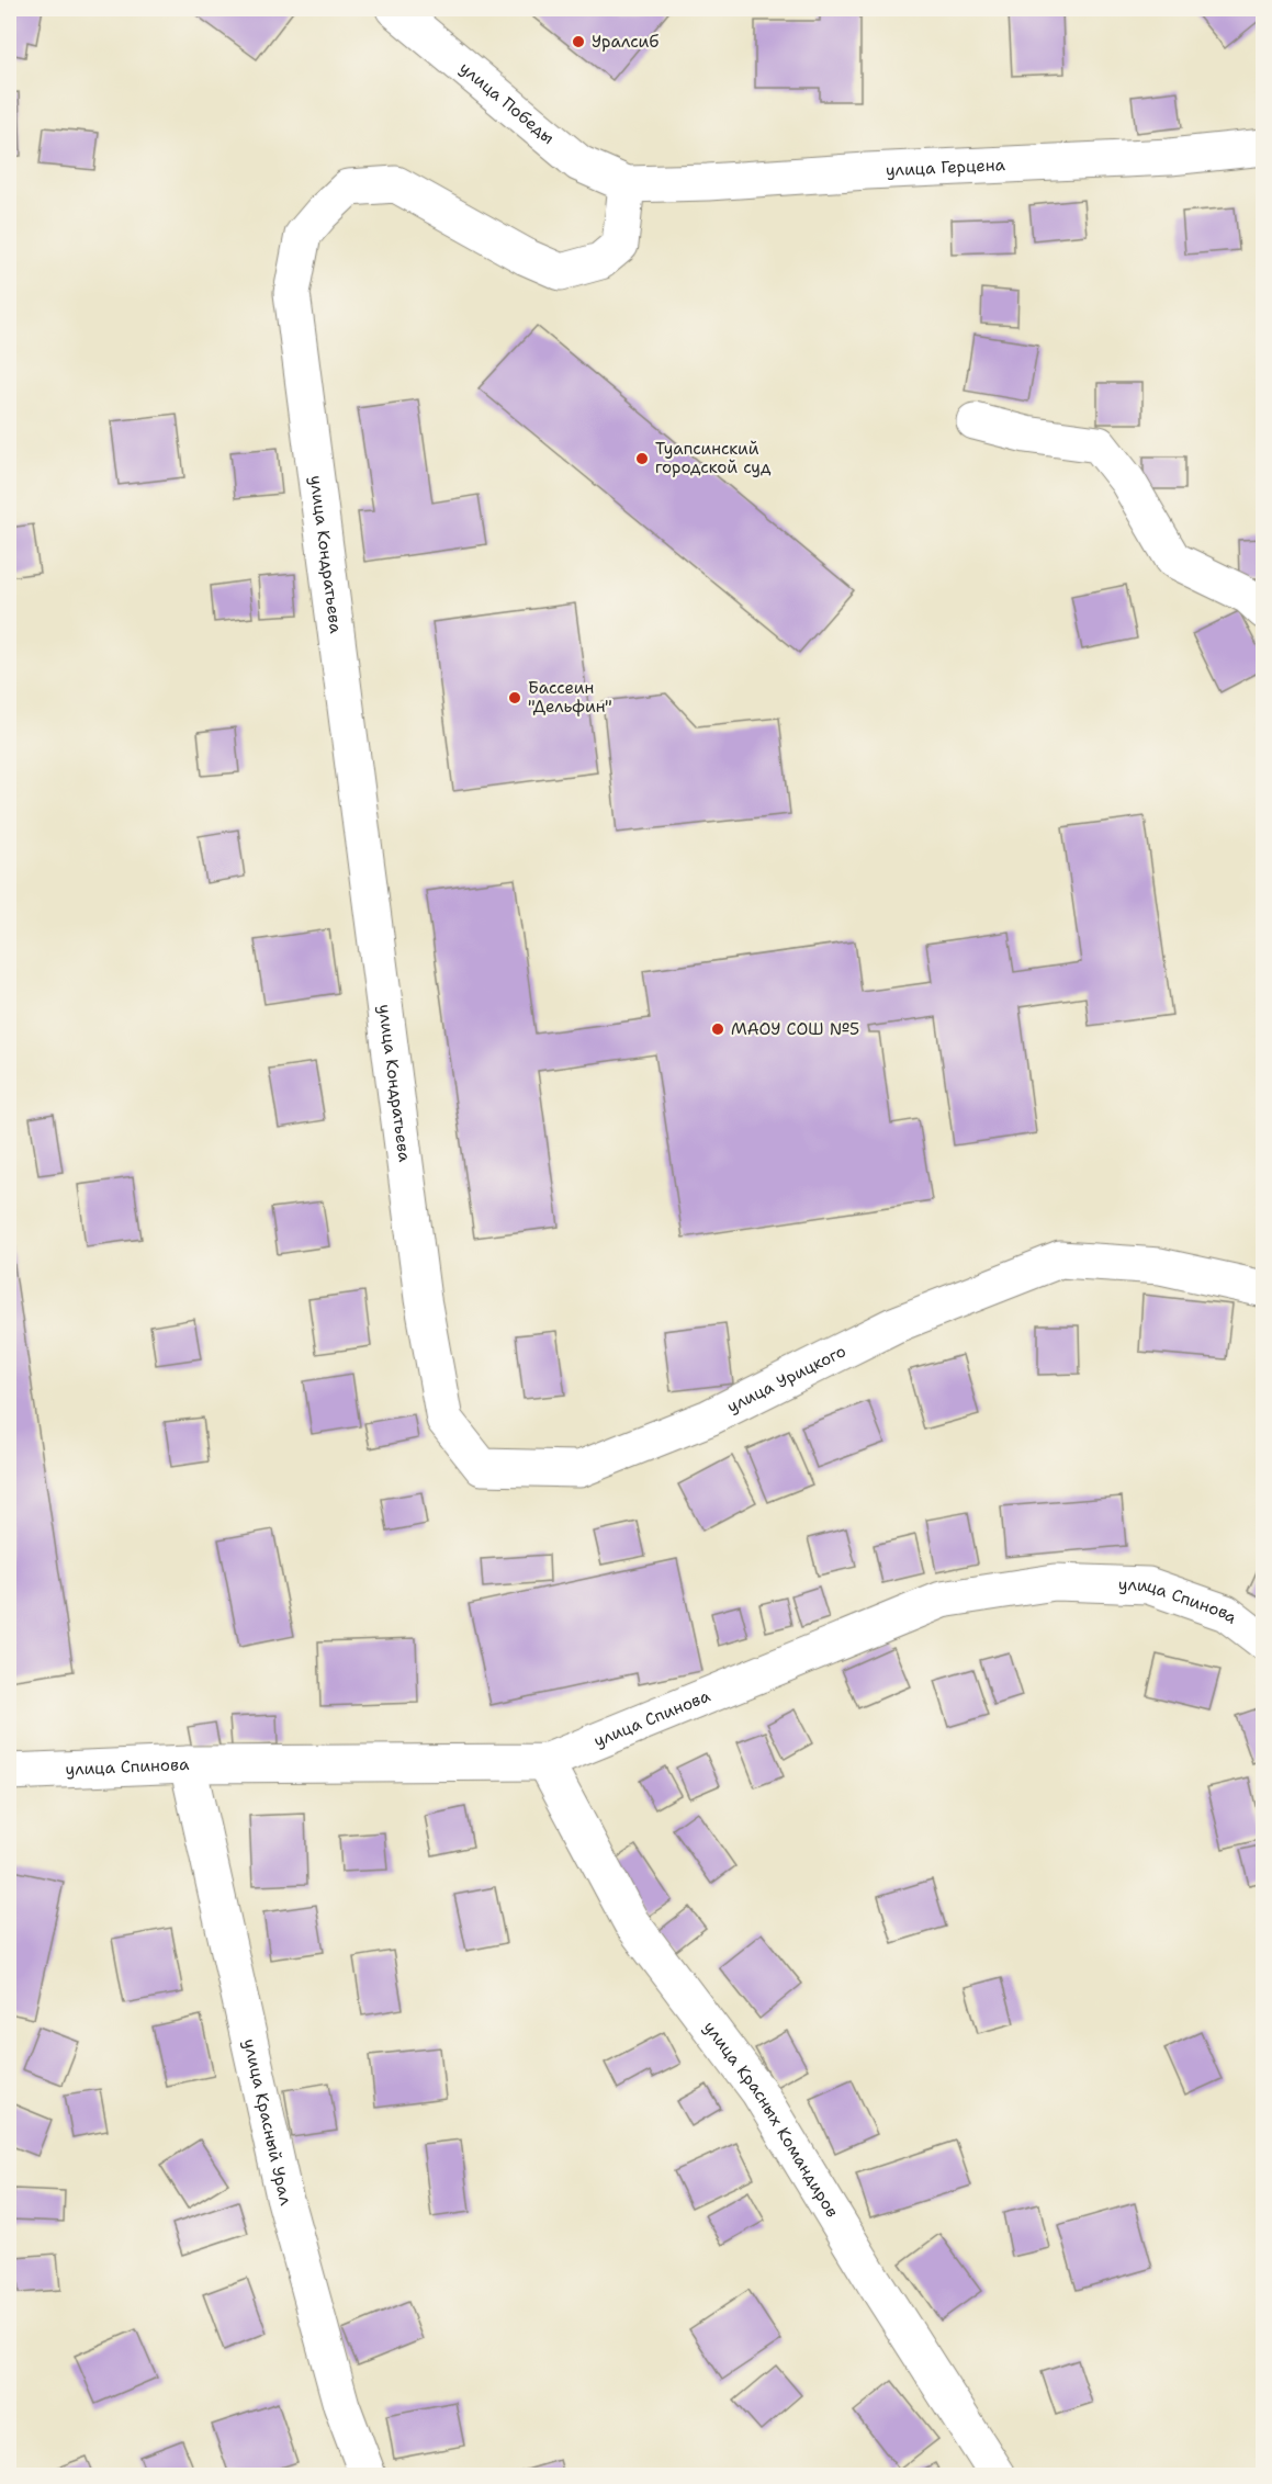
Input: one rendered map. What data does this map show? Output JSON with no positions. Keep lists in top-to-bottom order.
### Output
{
  "streets": {
    "street": [
      "улица Победы",
      "улица Герцена",
      "улица Кондратьева",
      "улица Урицкого",
      "улица Спинова",
      "улица Красных Командиров",
      "улица Красный Урал"
    ]
  },
  "crossings": [
    ["улица Победы", "улица Герцена"],
    ["улица Победы", "улица Кондратьева"],
    ["улица Герцена", "улица Кондратьева"],
    ["улица Кондратьева", "улица Урицкого"],
    ["улица Спинова", "улица Красных Командиров"],
    ["улица Спинова", "улица Красный Урал"]
  ],
  "places": [
    "Уралсиб",
    "Туапсинский городской суд",
    "Бассеин \"Дельфин\"",
    "МАОУ СОШ №5"
  ]
}
